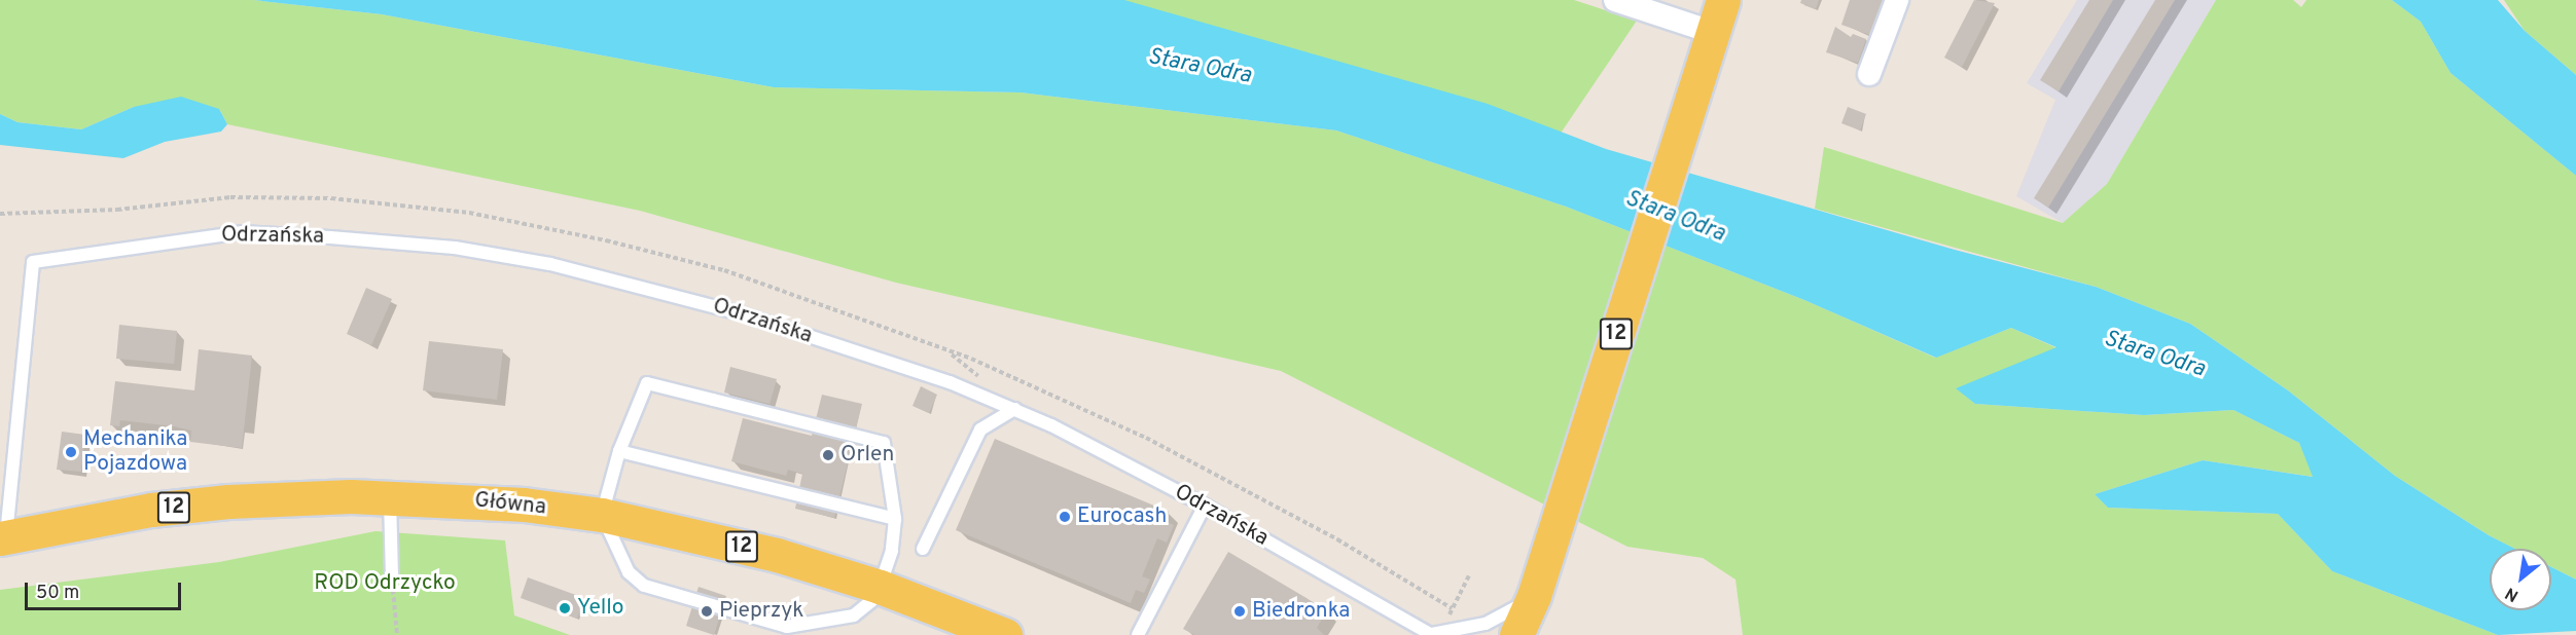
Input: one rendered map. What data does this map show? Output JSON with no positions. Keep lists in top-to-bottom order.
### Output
{
  "streets": {
    "main road": ["12", "Główna"],
    "lane": ["Odrzańska"]
  },
  "crossings": [
    ["Odrzańska", "12"],
    ["Odrzańska", "Główna"]
  ],
  "water": ["Stara Odra"],
  "parks": ["ROD Odrzycko"],
  "places": [
    "Mechanika Pojazdowa",
    "Orlen",
    "Eurocash",
    "Yello",
    "Pieprzyk",
    "Biedronka"
  ],
  "scale_bar": "50 m",
  "north": "bottom left"
}
